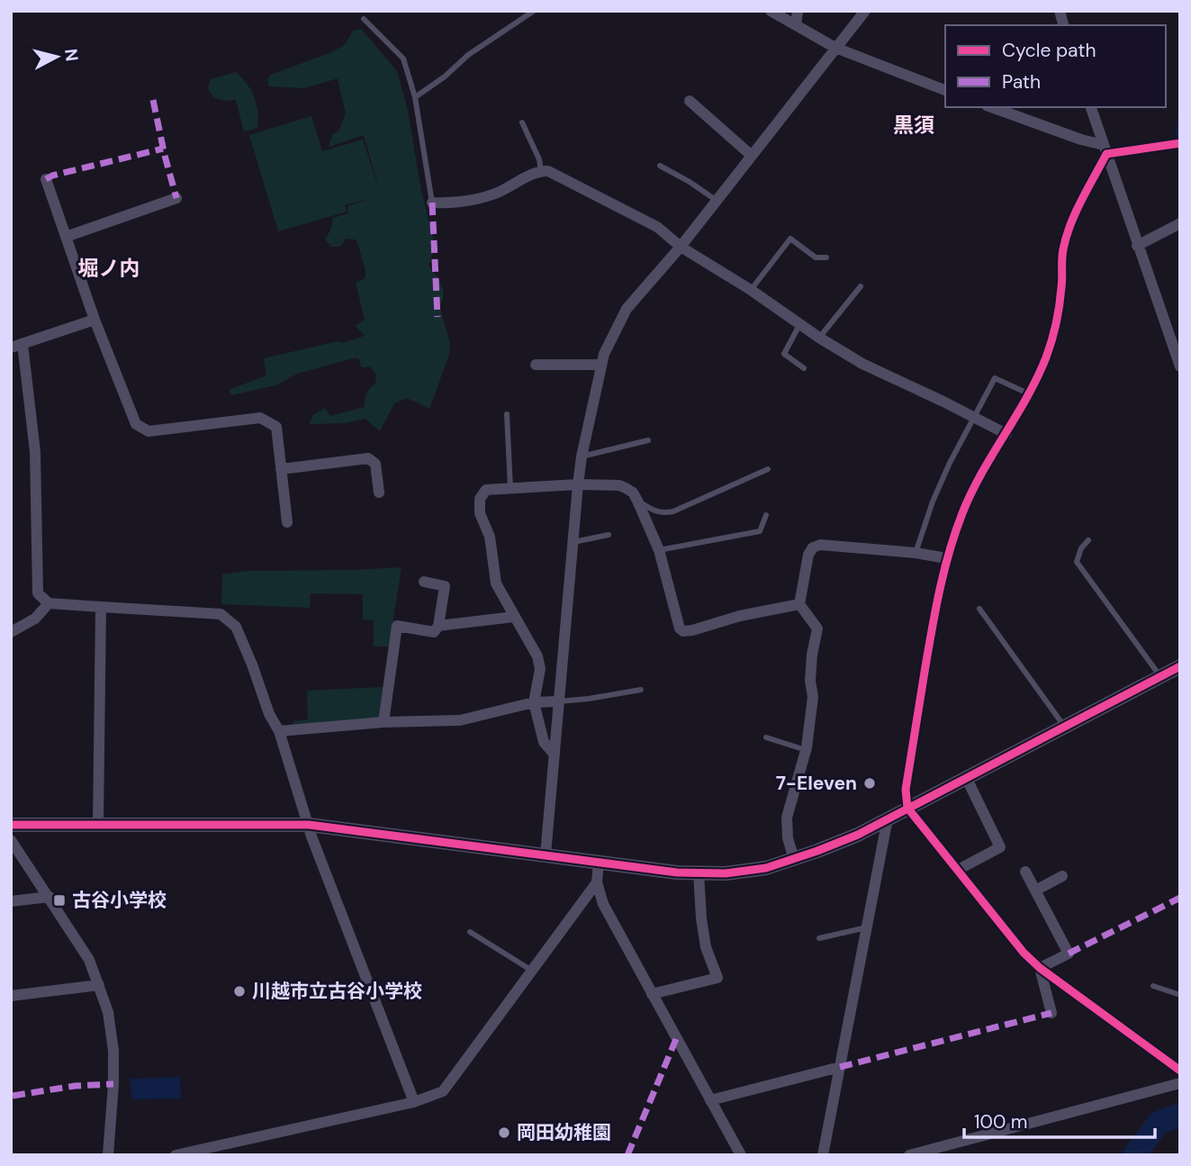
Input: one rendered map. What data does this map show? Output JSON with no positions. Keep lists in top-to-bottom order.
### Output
{
  "districts": ["黒須", "堀ノ内"],
  "places": {
    "other": ["7-Eleven", "川越市立古谷小学校", "岡田幼稚園"],
    "transit": ["古谷小学校"]
  },
  "legend": ["Cycle path", "Path"],
  "scale_bar": "100 m",
  "north": "right"
}
